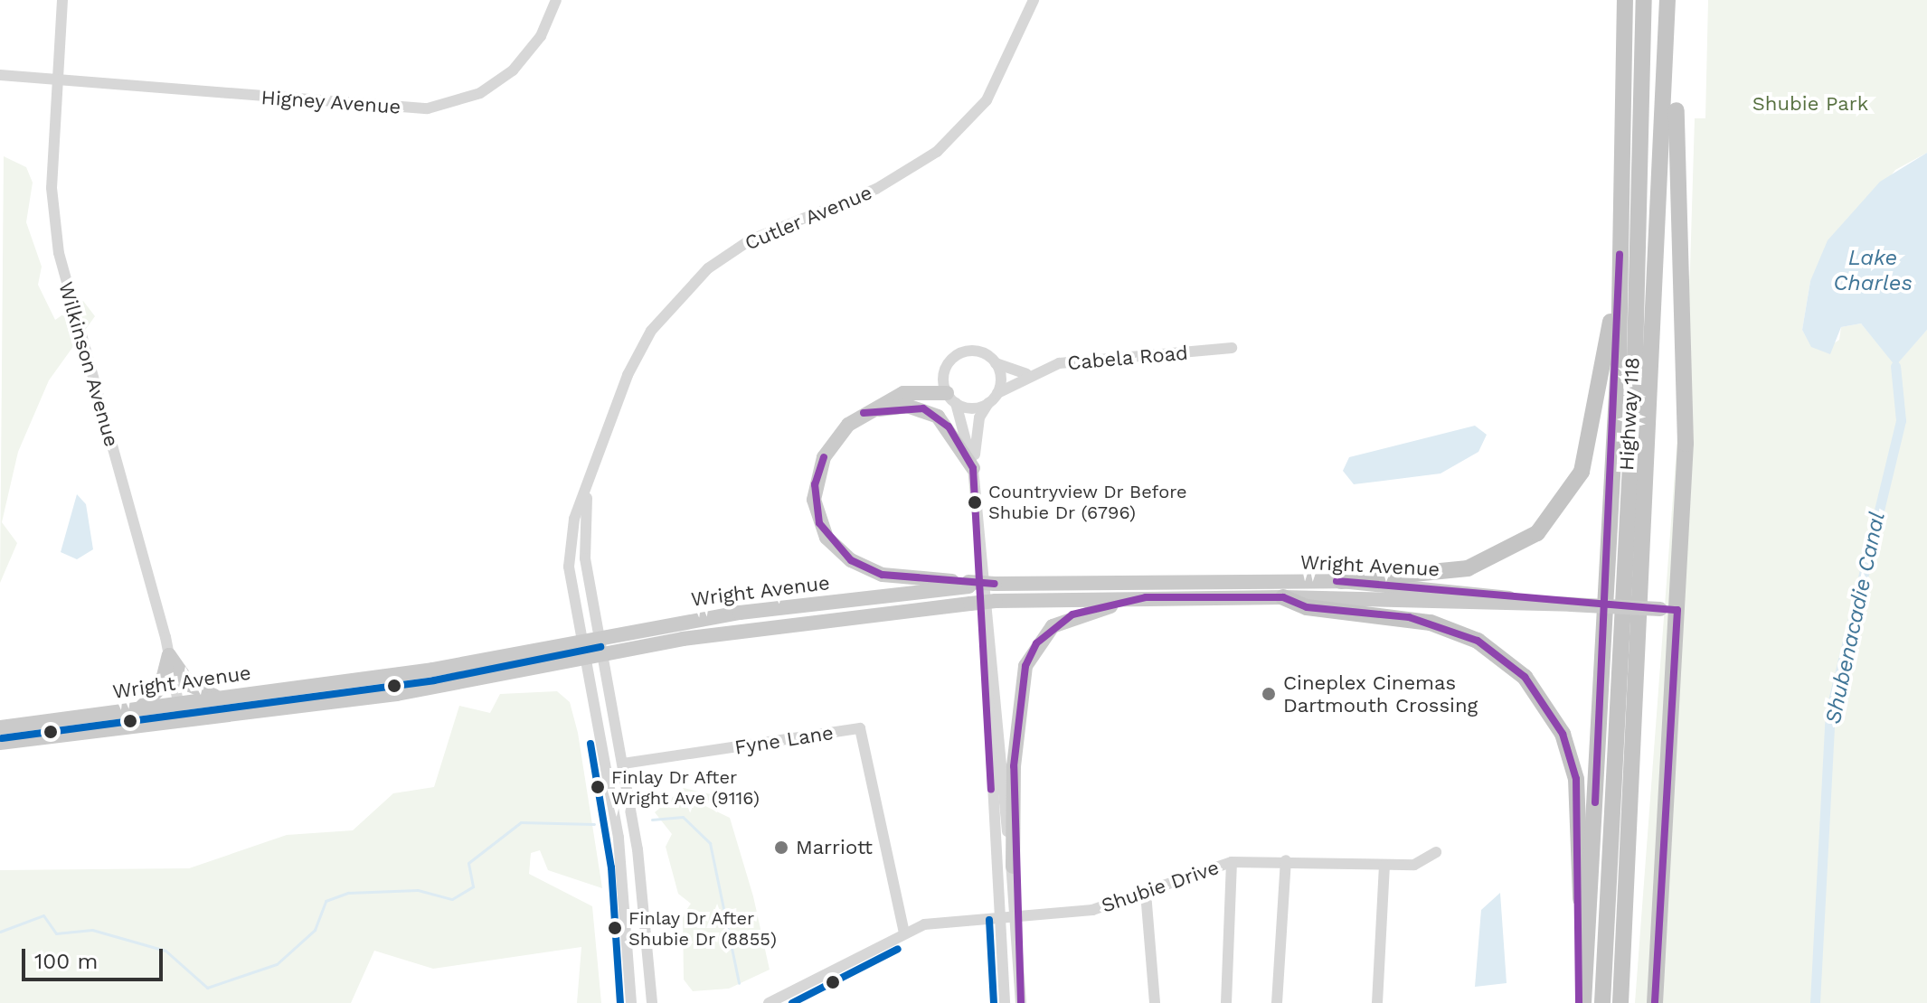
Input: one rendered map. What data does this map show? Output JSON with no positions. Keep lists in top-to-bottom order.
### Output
{
  "streets": {
    "highway": ["Highway 118"],
    "main road": ["Wright Avenue"],
    "street": [
      "Higney Avenue",
      "Cutler Avenue",
      "Cabela Road",
      "Wilkinson Avenue",
      "Fyne Lane",
      "Shubie Drive"
    ]
  },
  "crossings": [
    ["Higney Avenue", "Wilkinson Avenue"],
    ["Cutler Avenue", "Wright Avenue"],
    ["Cutler Avenue", "Fyne Lane"],
    ["Wilkinson Avenue", "Wright Avenue"],
    ["Fyne Lane", "Shubie Drive"]
  ],
  "water": ["Lake Charles", "Shubenacadie Canal"],
  "parks": ["Shubie Park"],
  "places": [
    "Countryview Dr Before Shubie Dr (6796)",
    "Cineplex Cinemas Dartmouth Crossing",
    "Finlay Dr After Wright Ave (9116)",
    "Marriott",
    "Finlay Dr After Shubie Dr (8855)"
  ],
  "scale_bar": "100 m"
}
